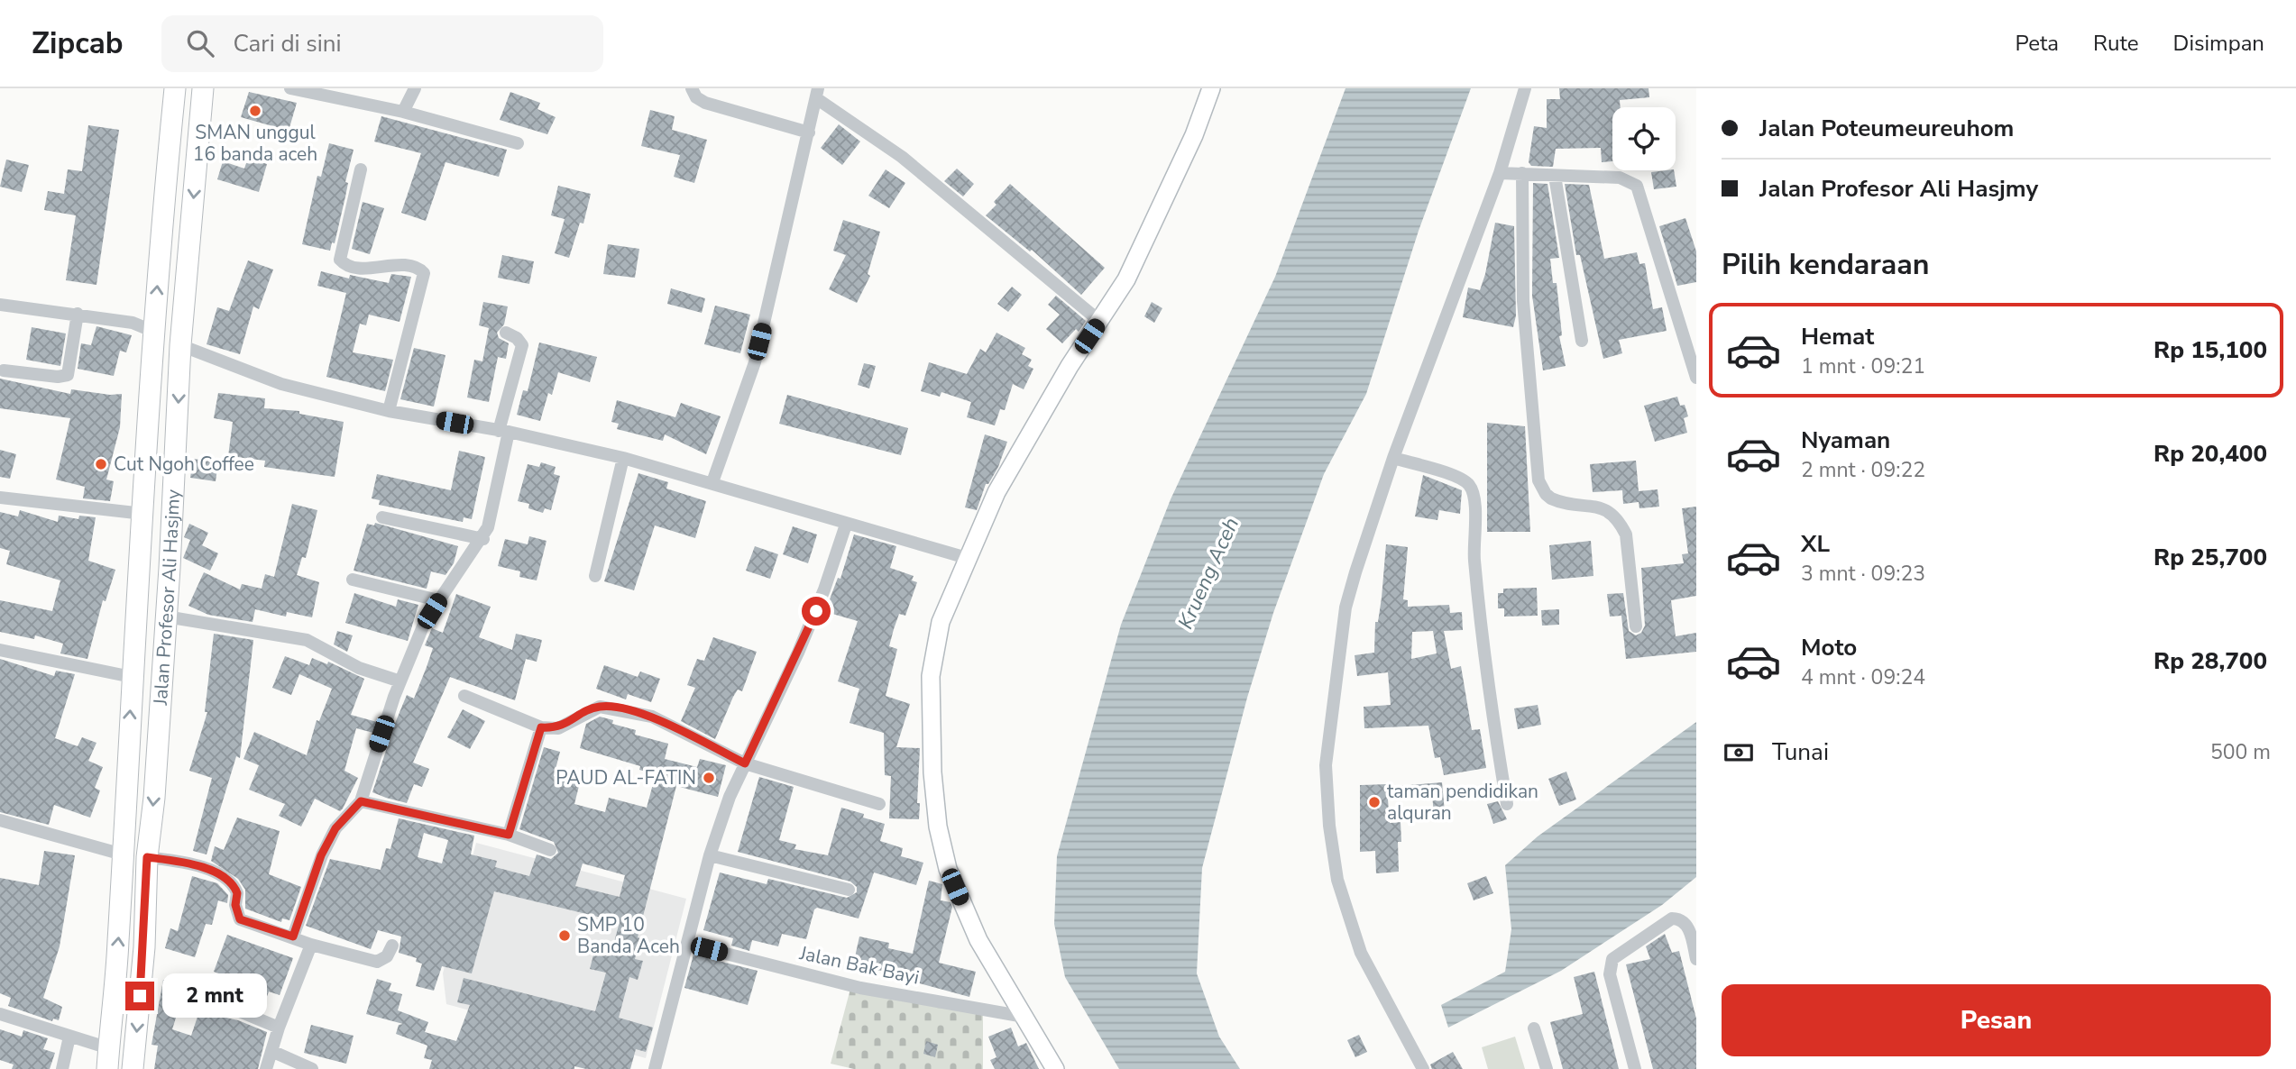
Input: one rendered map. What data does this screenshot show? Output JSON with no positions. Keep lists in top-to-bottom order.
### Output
{
  "streets": {
    "main road": ["Jalan Profesor Ali Hasjmy"],
    "street": ["Jalan Bak Bayi"]
  },
  "water": ["Krueng Aceh"],
  "places": [
    "SMAN unggul 16 banda aceh",
    "Cut Ngoh Coffee",
    "PAUD AL-FATIN",
    "taman pendidikan alquran",
    "SMP 10 Banda Aceh"
  ],
  "page": {
    "header": "Zipcab",
    "search": "Cari di sini",
    "nav": ["Peta", "Rute", "Disimpan"],
    "banner": ["Jalan Poteumeureuhom", "Jalan Profesor Ali Hasjmy"],
    "heading": "Pilih kendaraan",
    "list": [
      {
        "name": "Hemat",
        "note": "1 mnt · 09:21",
        "value": "Rp 15,100"
      },
      {
        "name": "Nyaman",
        "note": "2 mnt · 09:22",
        "value": "Rp 20,400"
      },
      {
        "name": "XL",
        "note": "3 mnt · 09:23",
        "value": "Rp 25,700"
      },
      {
        "name": "Moto",
        "note": "4 mnt · 09:24",
        "value": "Rp 28,700"
      }
    ],
    "pay": ["Tunai", "500 m"],
    "buttons": "Pesan",
    "bubble": "2 mnt"
  }
}
